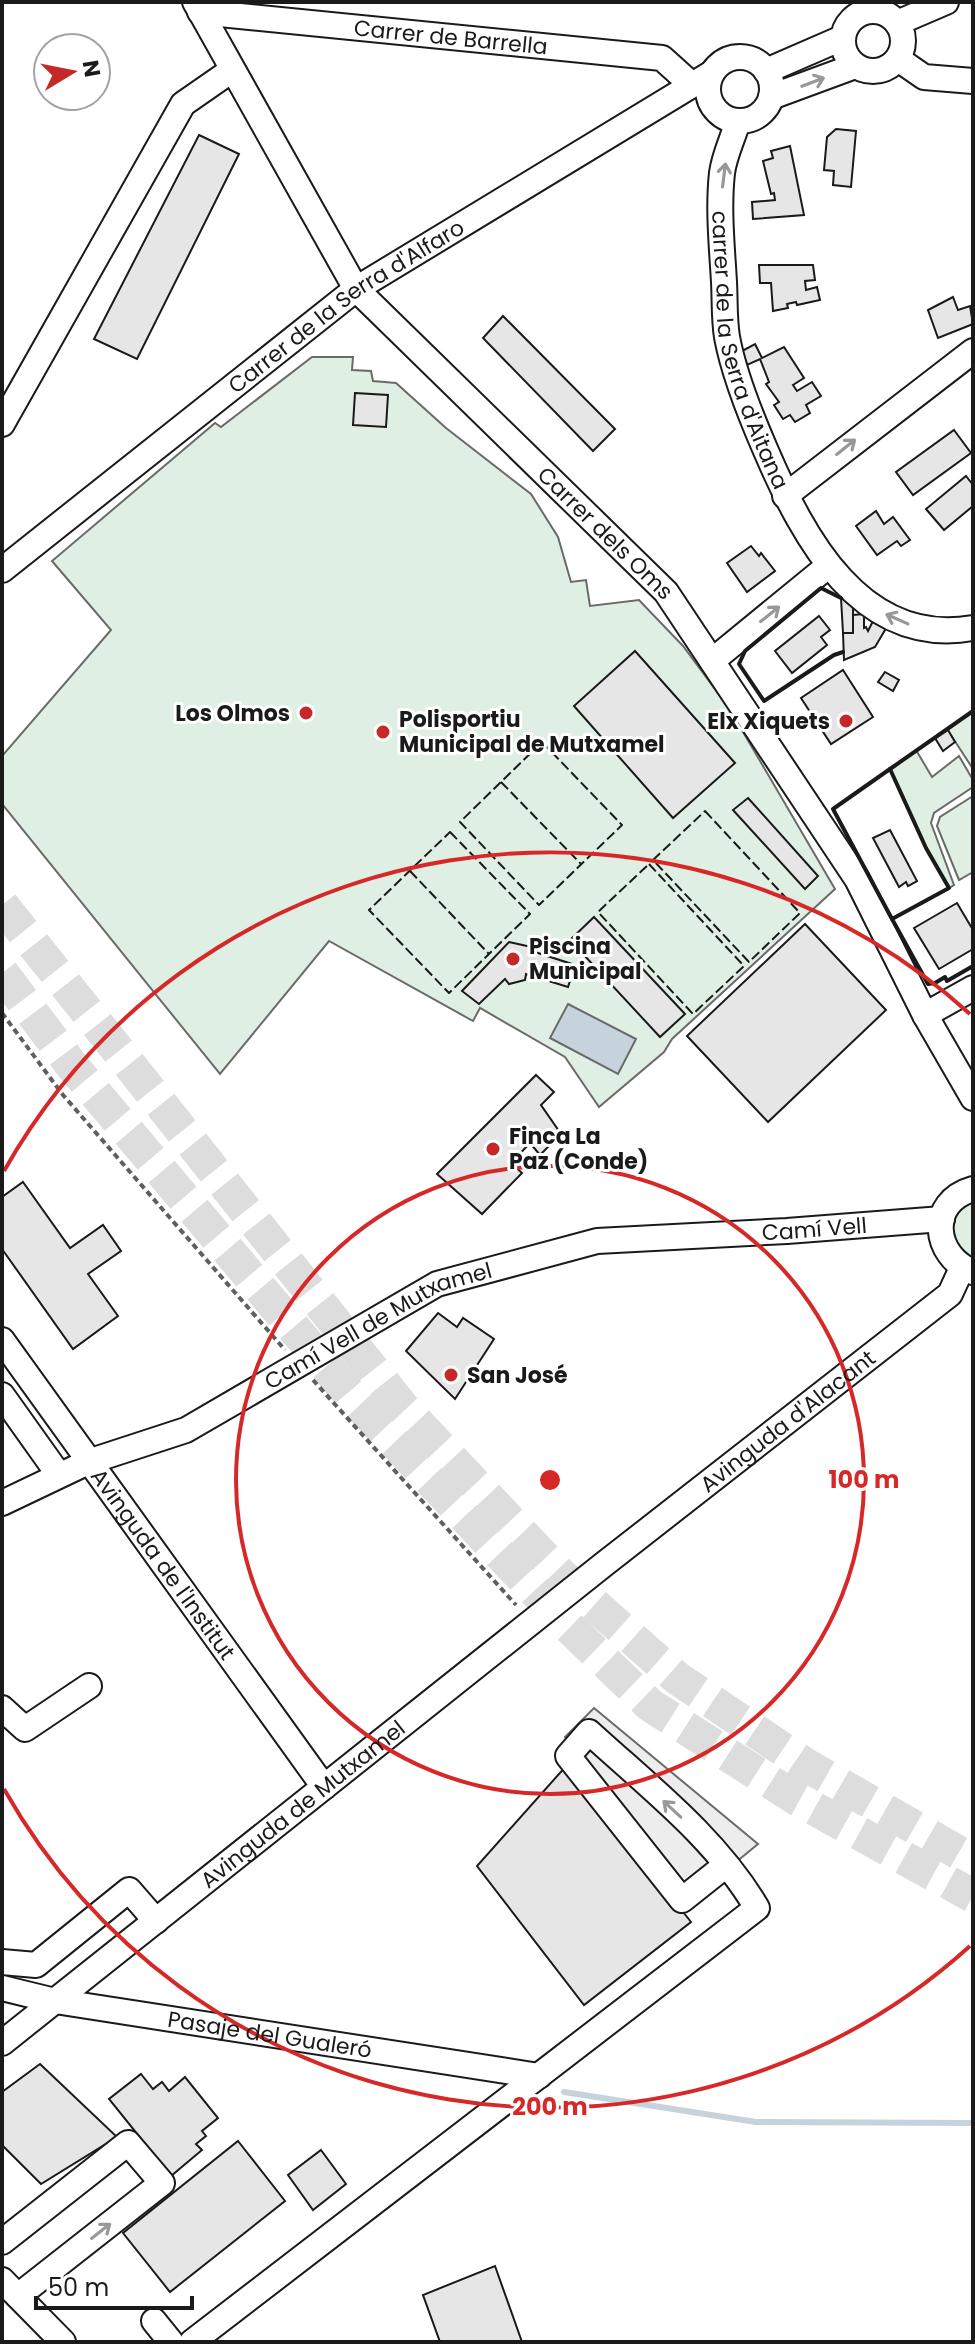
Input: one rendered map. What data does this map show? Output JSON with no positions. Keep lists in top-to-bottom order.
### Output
{
  "streets": {
    "street": [
      "Carrer de Barrella",
      "Carrer de la Serra d'Alfaro",
      "carrer de la Serra d'Aitana",
      "Carrer dels Oms",
      "Camí Vell",
      "Camí Vell de Mutxamel",
      "Avinguda d'Alacant",
      "Avinguda de l'Institut",
      "Avinguda de Mutxamel",
      "Pasaje del Gualeró"
    ]
  },
  "crossings": [
    ["Carrer de Barrella", "Carrer de la Serra d'Alfaro"],
    ["Carrer de Barrella", "carrer de la Serra d'Aitana"],
    ["Carrer de Barrella", "Carrer dels Oms"],
    ["Carrer de la Serra d'Alfaro", "carrer de la Serra d'Aitana"],
    ["Carrer de la Serra d'Alfaro", "Carrer dels Oms"],
    ["Camí Vell", "Camí Vell de Mutxamel"],
    ["Camí Vell de Mutxamel", "Avinguda de l'Institut"],
    ["Avinguda d'Alacant", "Avinguda de Mutxamel"],
    ["Avinguda de l'Institut", "Avinguda de Mutxamel"],
    ["Avinguda de Mutxamel", "Pasaje del Gualeró"]
  ],
  "one_way": ["carrer de la Serra d'Aitana"],
  "places": [
    "Los Olmos",
    "Elx Xiquets",
    "Polisportiu Municipal de Mutxamel",
    "Piscina Municipal",
    "Finca La Paz (Conde)",
    "San José"
  ],
  "scale_bar": "50 m",
  "north": "right",
  "rings": ["100 m", "200 m"]
}
